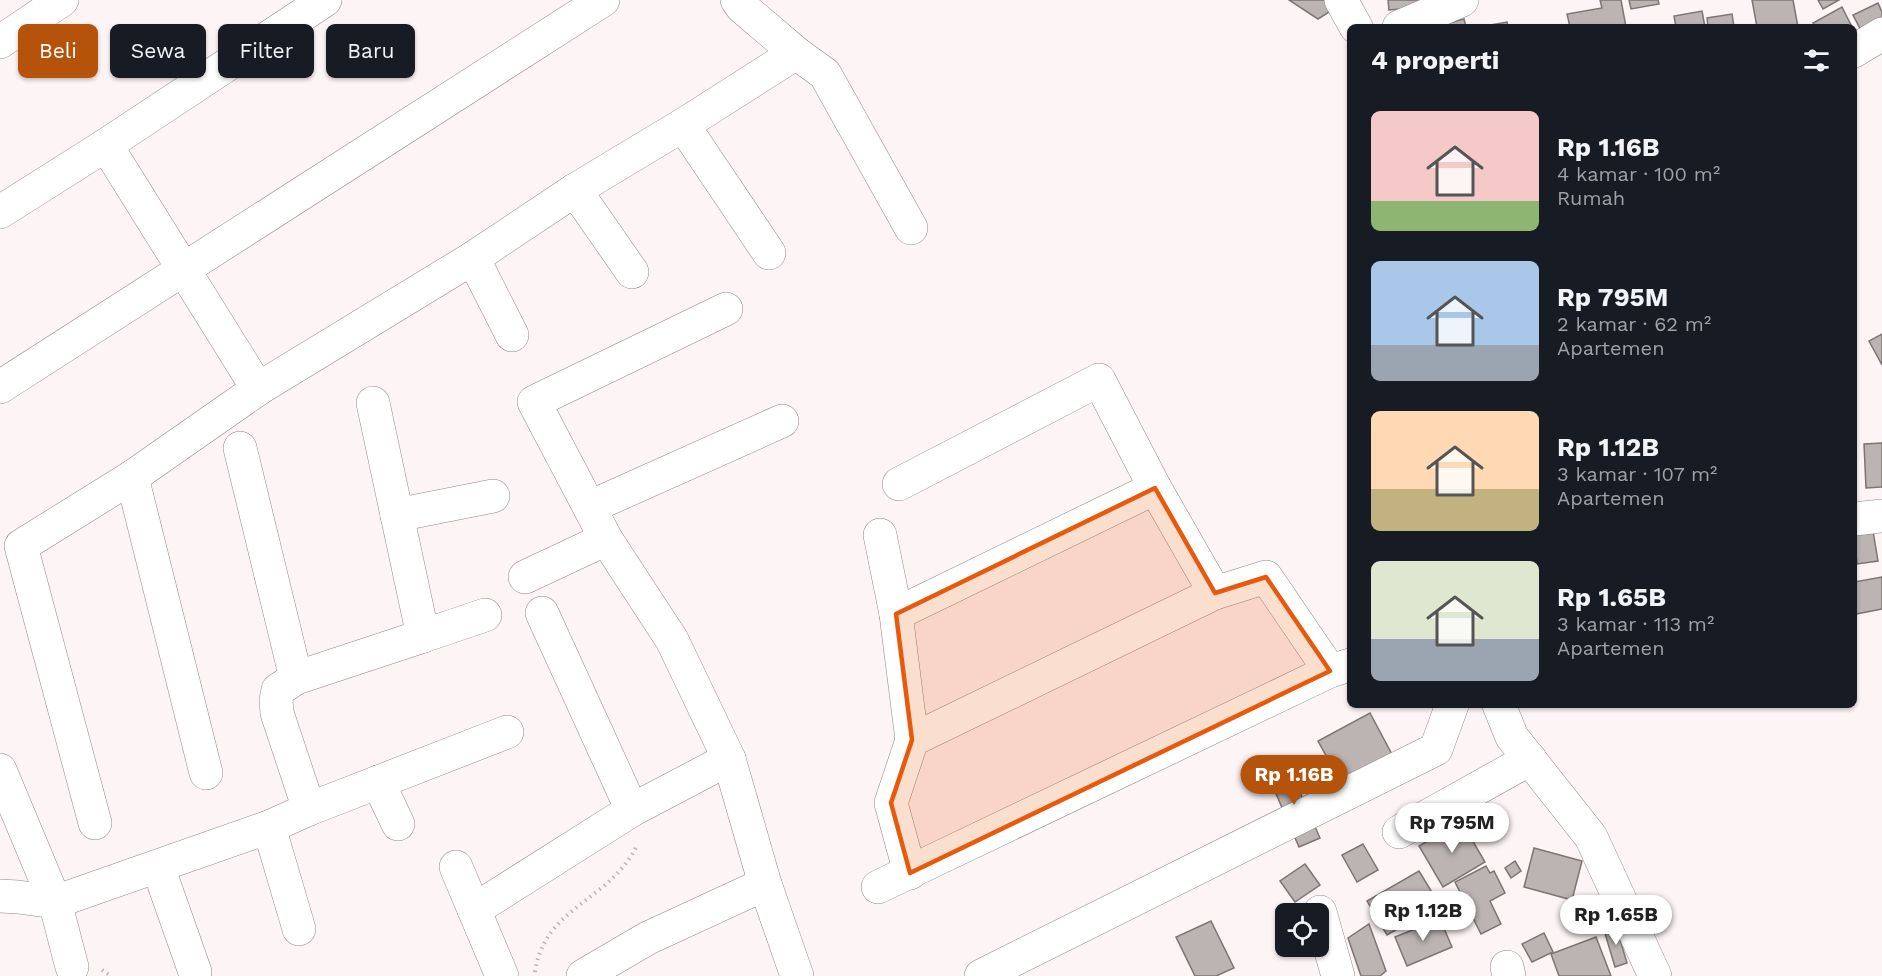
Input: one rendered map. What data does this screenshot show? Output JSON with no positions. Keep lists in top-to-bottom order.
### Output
{
  "page": {
    "chip": [
      "Beli",
      "Sewa",
      "Filter",
      "Baru"
    ],
    "heading": "4 properti",
    "list": [
      {
        "name": "Rp 1.16B",
        "note": "4 kamar · 100 m² · Rumah"
      },
      {
        "name": "Rp 795M",
        "note": "2 kamar · 62 m² · Apartemen"
      },
      {
        "name": "Rp 1.12B",
        "note": "3 kamar · 107 m² · Apartemen"
      },
      {
        "name": "Rp 1.65B",
        "note": "3 kamar · 113 m² · Apartemen"
      }
    ],
    "price": [
      "Rp 1.16B",
      "Rp 795M",
      "Rp 1.12B",
      "Rp 1.65B"
    ]
  }
}
